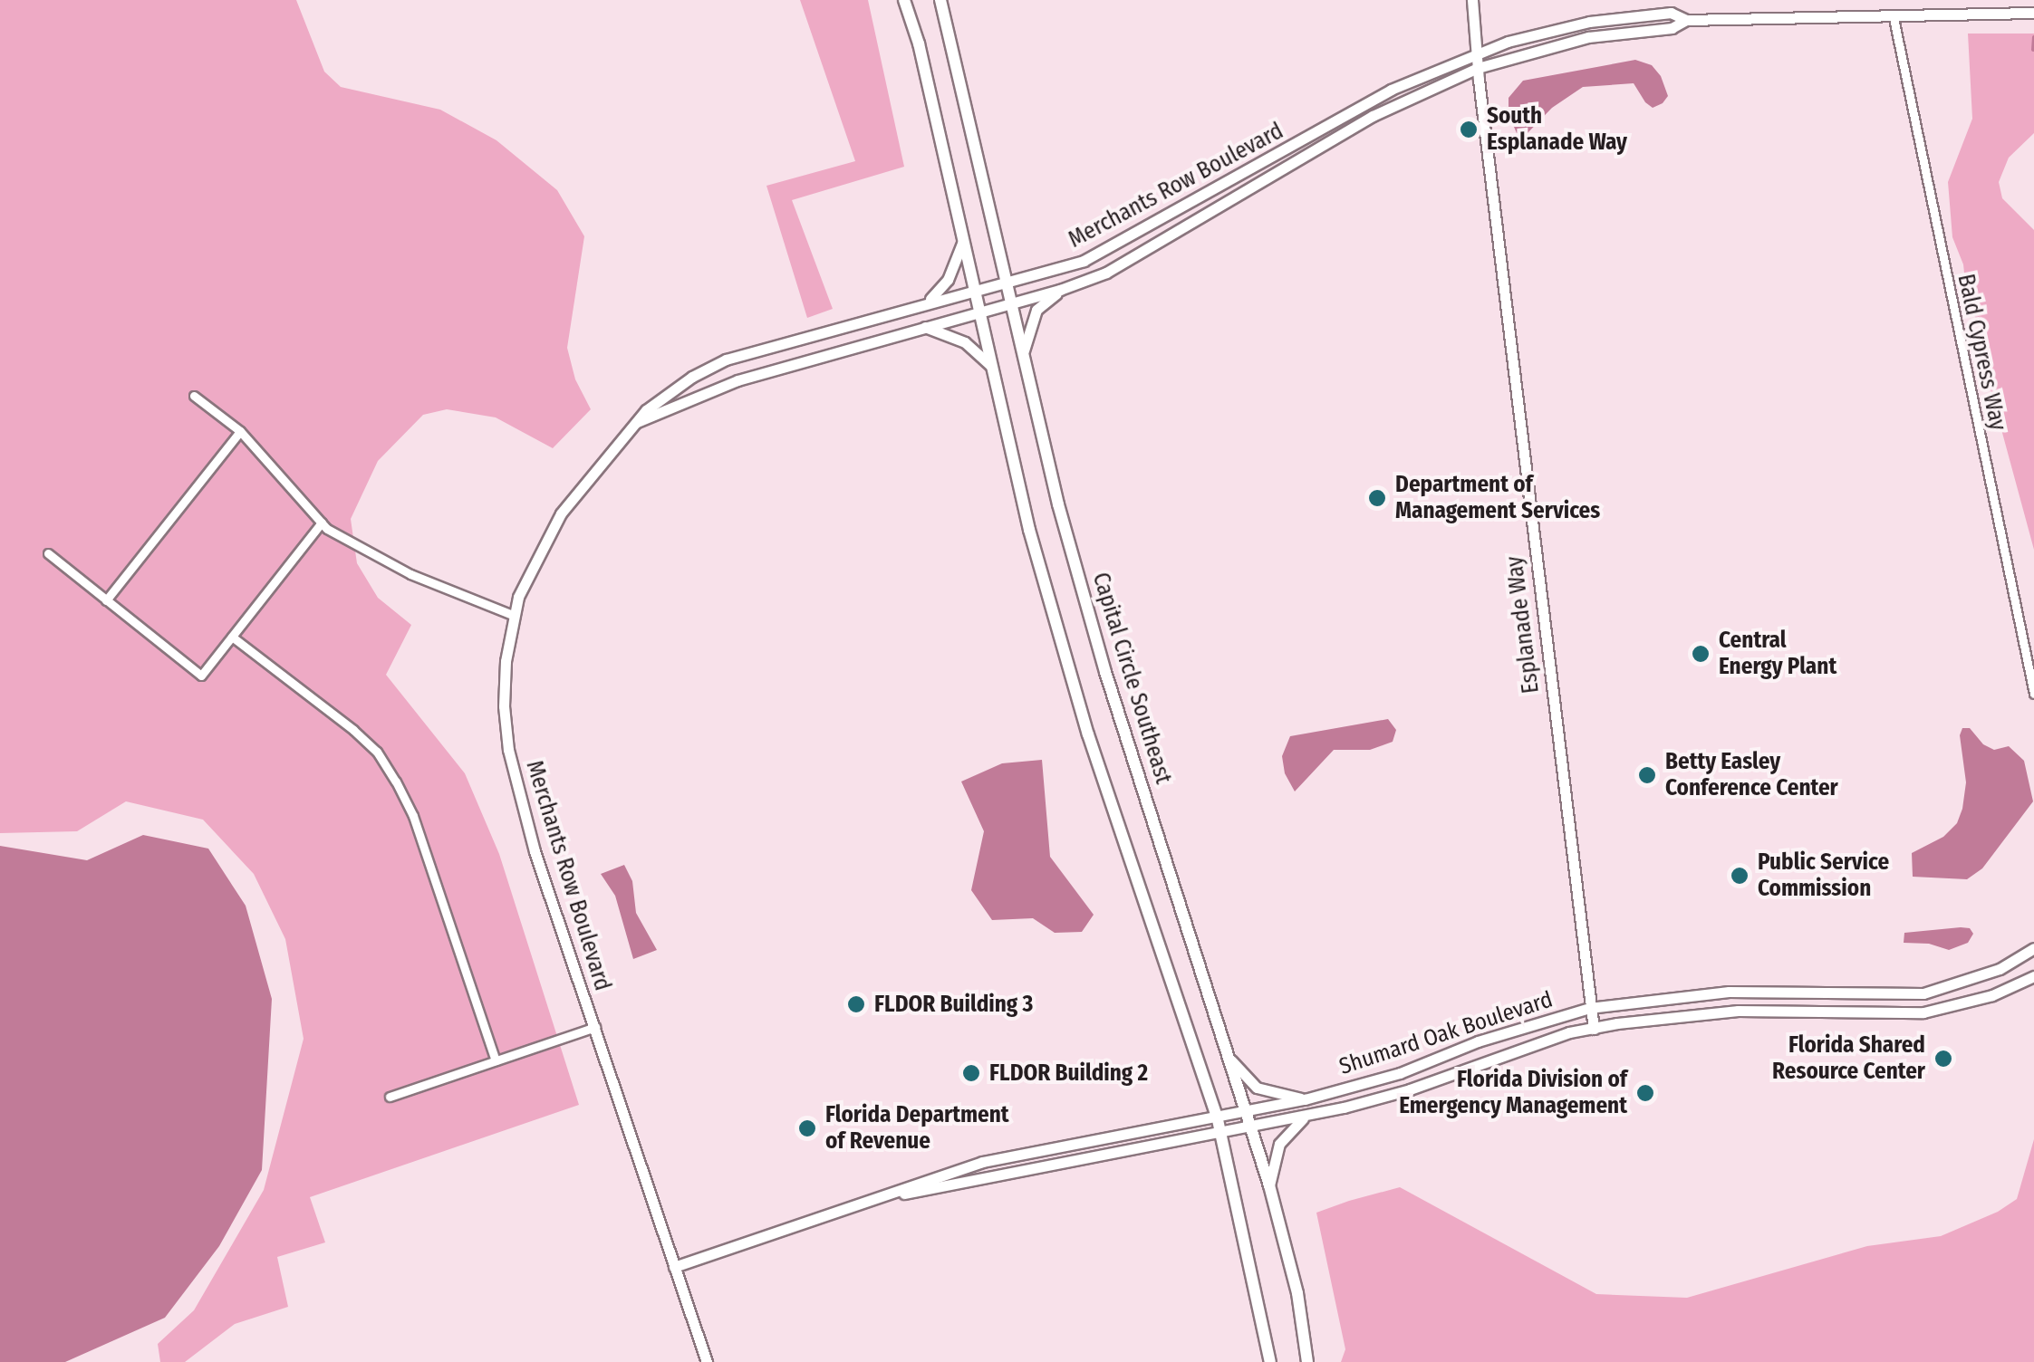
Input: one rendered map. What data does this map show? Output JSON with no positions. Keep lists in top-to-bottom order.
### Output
{
  "streets": {
    "main road": ["Capital Circle Southeast"],
    "street": [
      "Merchants Row Boulevard",
      "Bald Cypress Way",
      "Esplanade Way",
      "Shumard Oak Boulevard"
    ]
  },
  "crossings": [
    ["Merchants Row Boulevard", "Bald Cypress Way"],
    ["Merchants Row Boulevard", "Esplanade Way"],
    ["Merchants Row Boulevard", "Capital Circle Southeast"],
    ["Merchants Row Boulevard", "Shumard Oak Boulevard"],
    ["Esplanade Way", "Shumard Oak Boulevard"],
    ["Capital Circle Southeast", "Shumard Oak Boulevard"]
  ],
  "places": [
    "South Esplanade Way",
    "Department of Management Services",
    "Central Energy Plant",
    "Betty Easley Conference Center",
    "Public Service Commission",
    "FLDOR Building 3",
    "Florida Shared Resource Center",
    "FLDOR Building 2",
    "Florida Division of Emergency Management",
    "Florida Department of Revenue"
  ]
}
